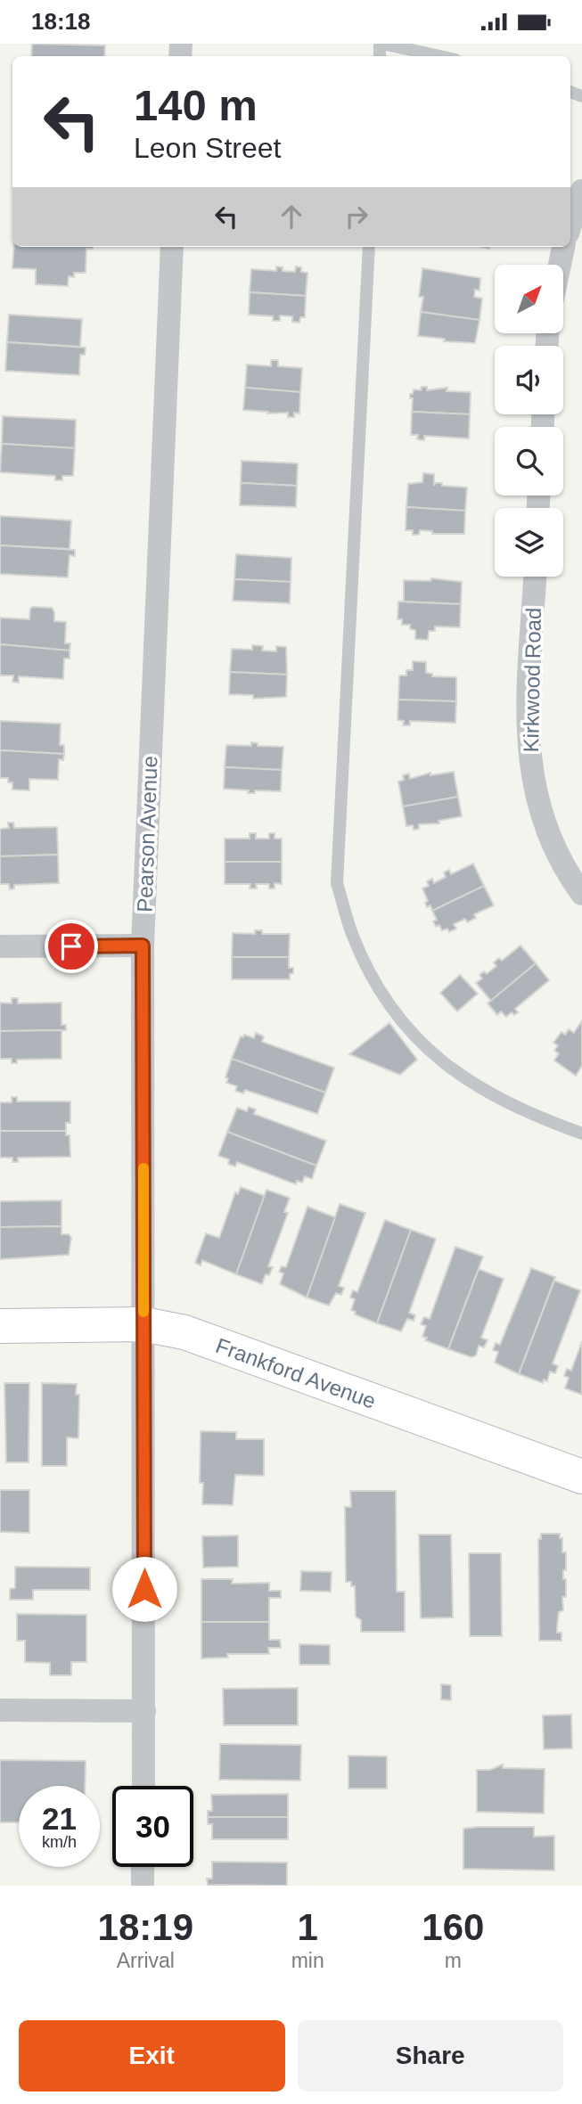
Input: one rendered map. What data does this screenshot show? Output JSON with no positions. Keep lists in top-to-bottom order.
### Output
{
  "streets": {
    "main road": ["Frankford Avenue"],
    "street": ["Kirkwood Road", "Pearson Avenue"]
  },
  "crossings": [
    ["Pearson Avenue", "Frankford Avenue"]
  ],
  "north": "top right",
  "page": {
    "status": "18:18",
    "turn": ["140 m", "Leon Street"],
    "speed": "21 km/h",
    "limit": "30",
    "eta": [
      "18:19",
      "Arrival",
      "1",
      "min",
      "160",
      "m"
    ],
    "buttons": ["Exit", "Share"]
  }
}
